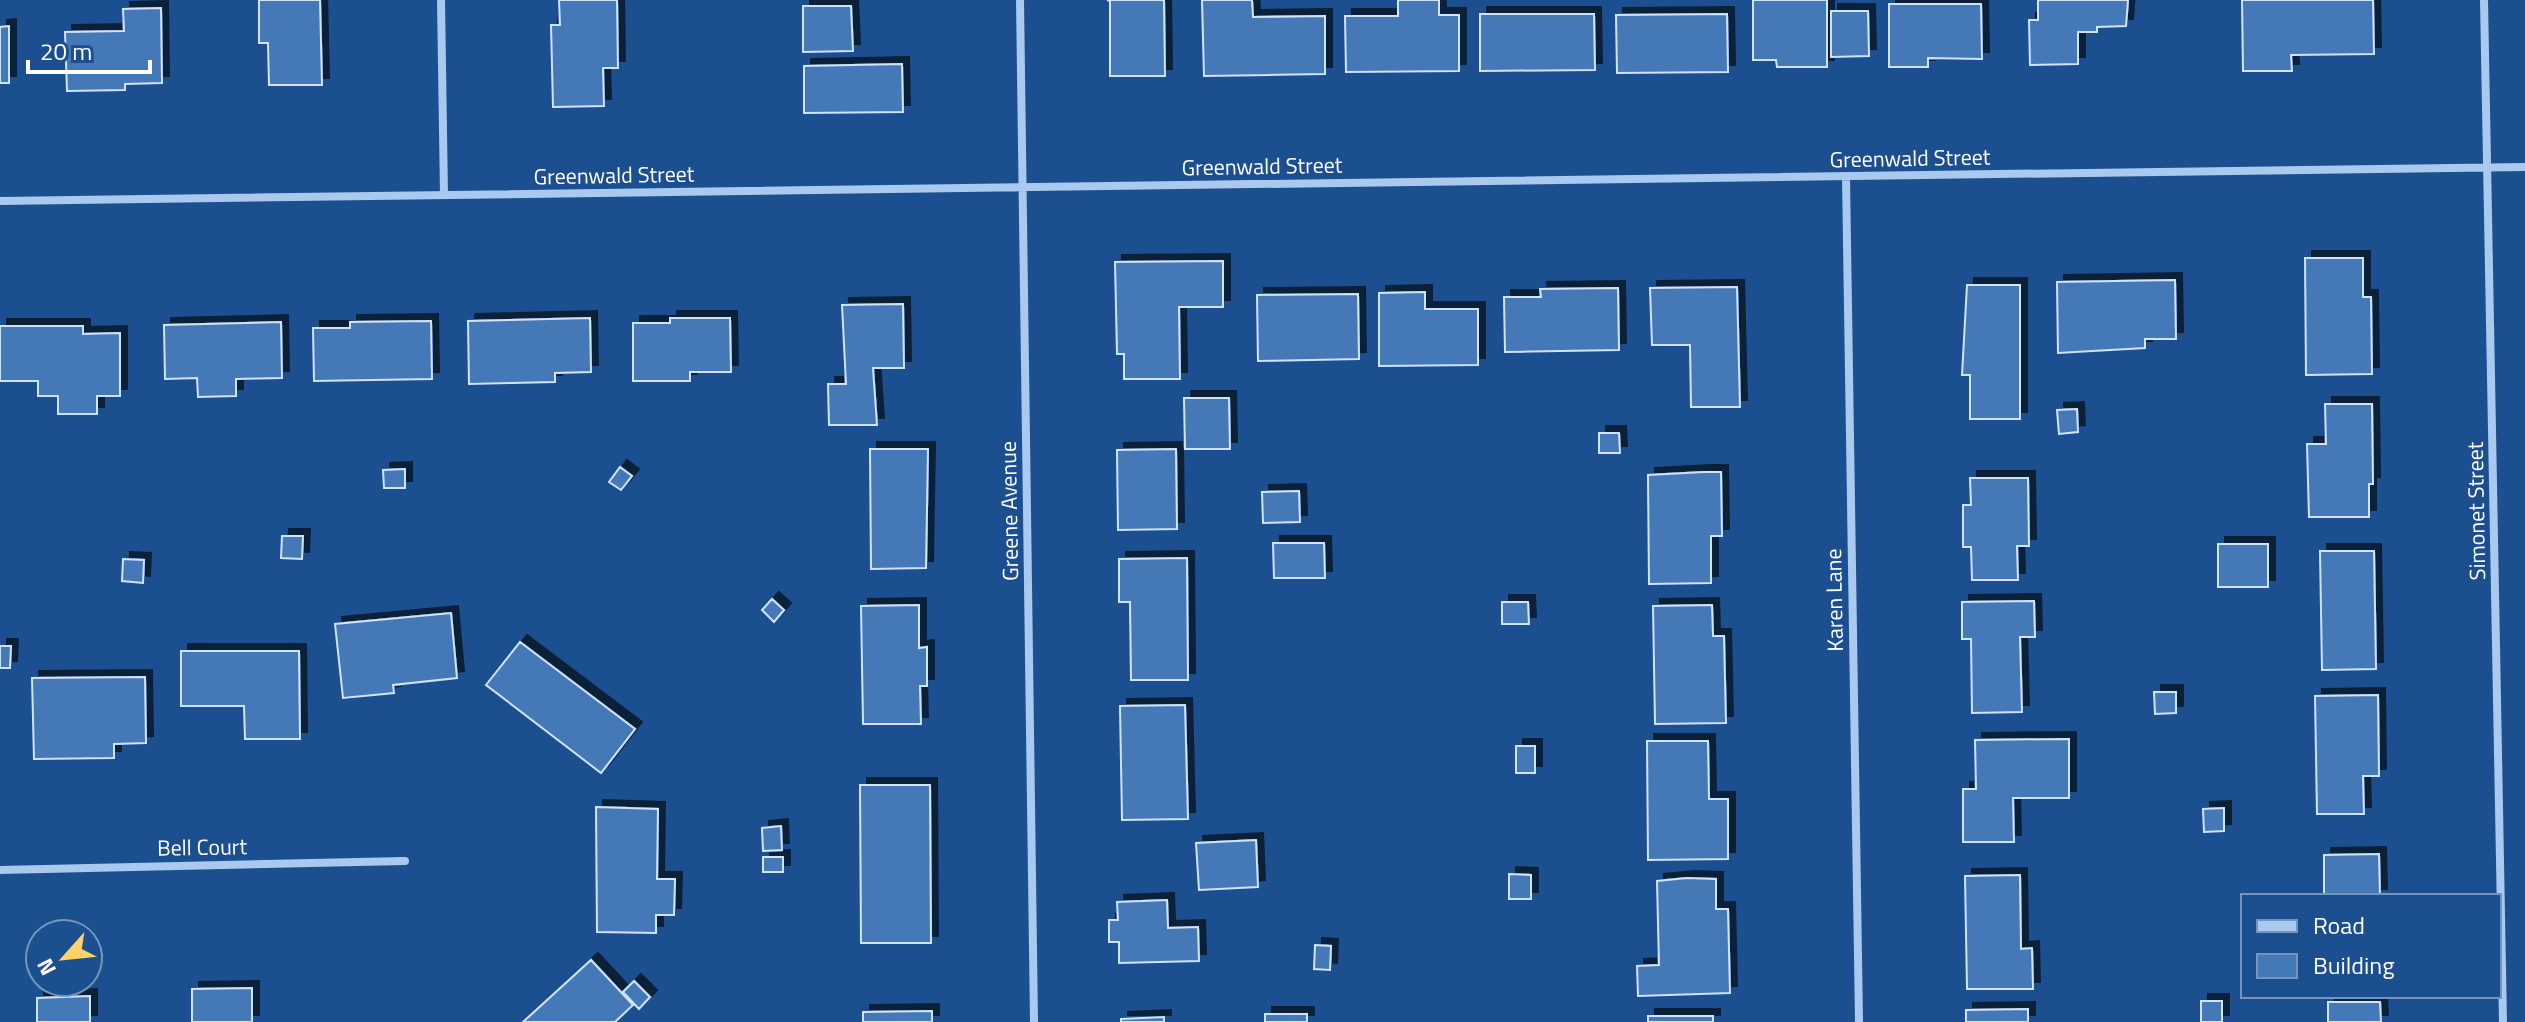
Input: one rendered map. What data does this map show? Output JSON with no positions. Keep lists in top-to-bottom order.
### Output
{
  "streets": {
    "street": [
      "Greenwald Street",
      "Greene Avenue",
      "Simonet Street",
      "Karen Lane",
      "Bell Court"
    ]
  },
  "crossings": [
    ["Greenwald Street", "Greene Avenue"],
    ["Greenwald Street", "Simonet Street"],
    ["Greenwald Street", "Karen Lane"]
  ],
  "legend": ["Road", "Building"],
  "scale_bar": "20 m",
  "north": "bottom left"
}
